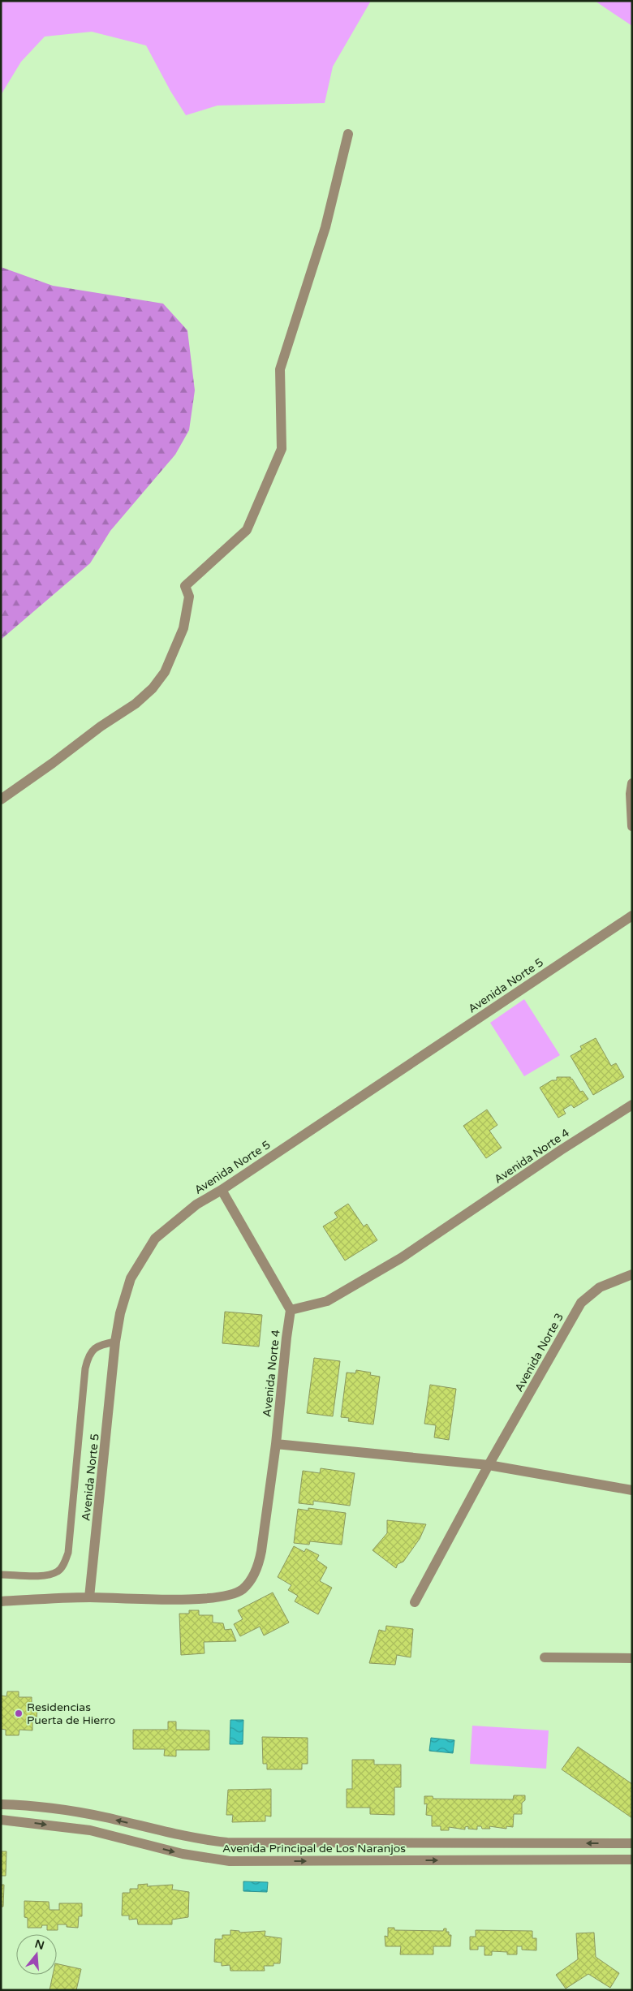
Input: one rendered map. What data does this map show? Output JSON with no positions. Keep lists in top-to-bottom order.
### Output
{
  "streets": {
    "street": [
      "Avenida Norte 5",
      "Avenida Norte 4",
      "Avenida Norte 3",
      "Avenida Principal de Los Naranjos"
    ]
  },
  "crossings": [
    ["Avenida Norte 5", "Avenida Norte 4"]
  ],
  "places": ["Residencias Puerta de Hierro"],
  "north": "top"
}
